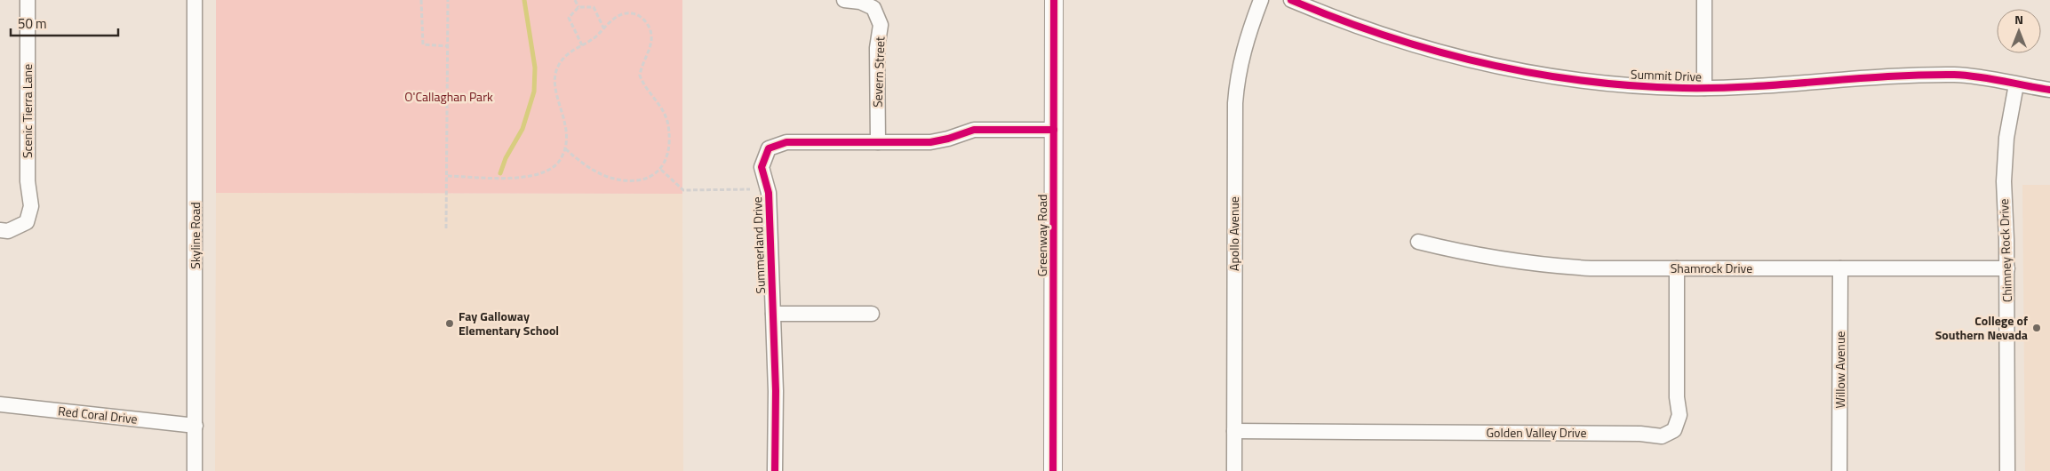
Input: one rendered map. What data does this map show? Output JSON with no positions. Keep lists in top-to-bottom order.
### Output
{
  "streets": {
    "street": [
      "Severn Street",
      "Summit Drive",
      "Scenic Tierra Lane",
      "Apollo Avenue",
      "Skyline Road",
      "Greenway Road",
      "Summerland Drive",
      "Chimney Rock Drive",
      "Shamrock Drive",
      "Willow Avenue",
      "Red Coral Drive",
      "Golden Valley Drive"
    ]
  },
  "crossings": [
    ["Severn Street", "Summerland Drive"],
    ["Summit Drive", "Chimney Rock Drive"],
    ["Apollo Avenue", "Golden Valley Drive"],
    ["Skyline Road", "Red Coral Drive"],
    ["Greenway Road", "Summerland Drive"],
    ["Chimney Rock Drive", "Shamrock Drive"],
    ["Shamrock Drive", "Willow Avenue"],
    ["Shamrock Drive", "Golden Valley Drive"]
  ],
  "parks": ["O'Callaghan Park"],
  "places": ["Fay Galloway Elementary School", "College of Southern Nevada"],
  "scale_bar": "50 m",
  "north": "top"
}
